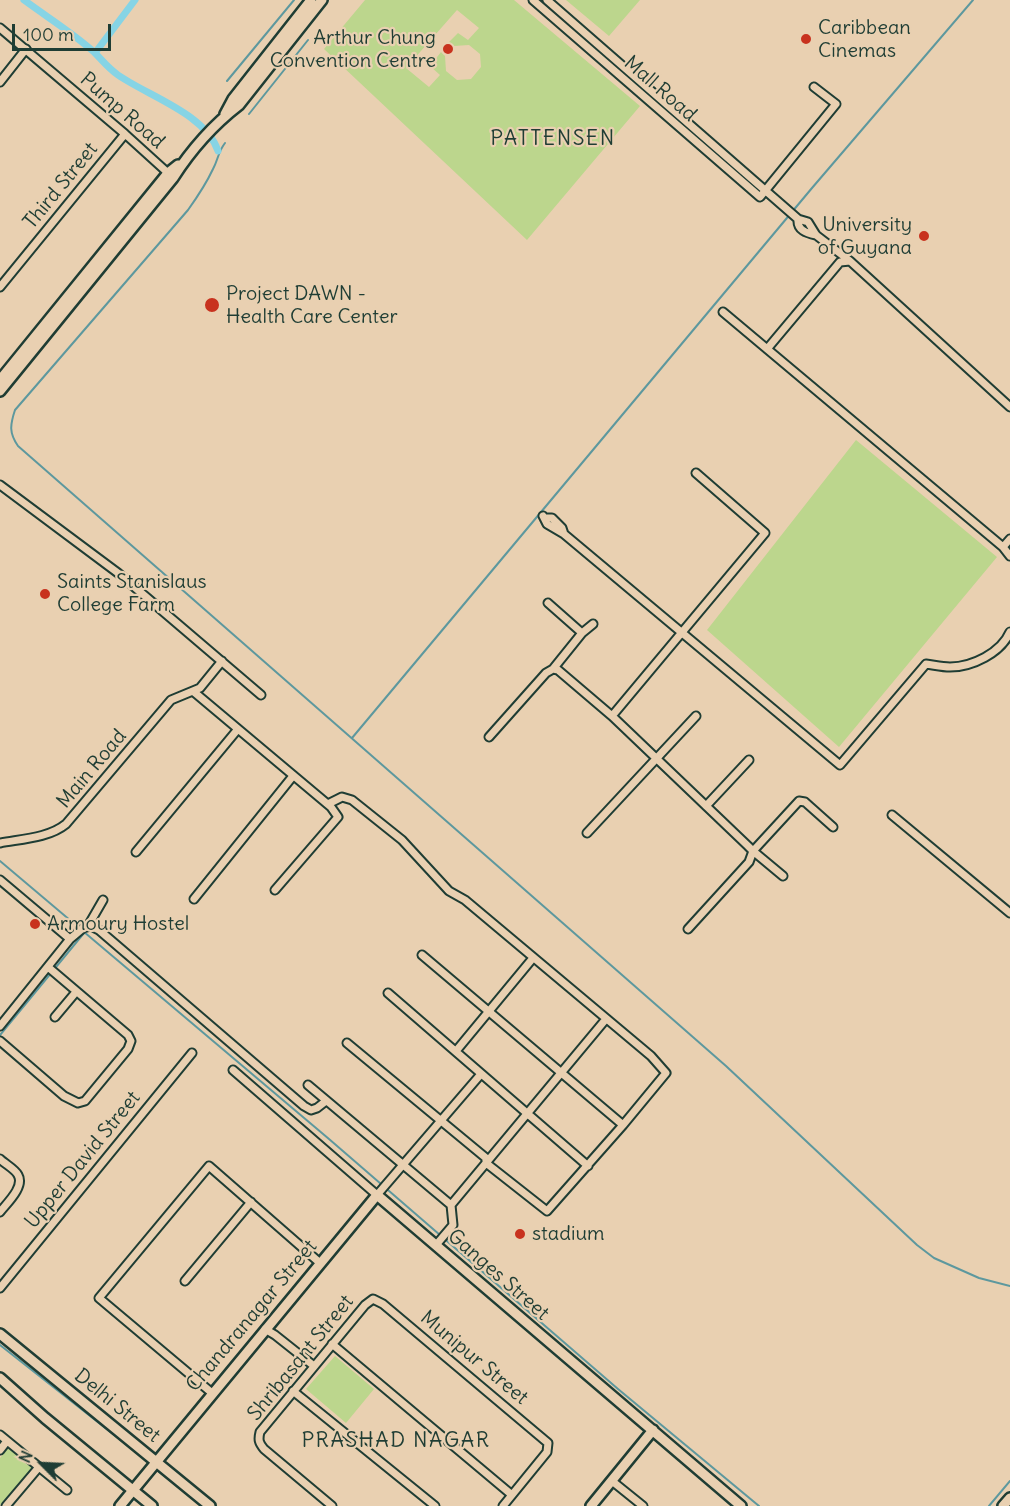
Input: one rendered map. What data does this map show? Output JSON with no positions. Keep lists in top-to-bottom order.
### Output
{
  "streets": {
    "street": [
      "Mall Road",
      "Pump Road",
      "Third Street",
      "Main Road",
      "Upper David Street",
      "Ganges Street",
      "Chandranagar Street",
      "Shribasant Street",
      "Munipur Street",
      "Delhi Street"
    ]
  },
  "crossings": [
    ["Pump Road", "Third Street"],
    ["Ganges Street", "Chandranagar Street"],
    ["Chandranagar Street", "Delhi Street"],
    ["Shribasant Street", "Munipur Street"]
  ],
  "districts": ["PATTENSEN", "PRASHAD NAGAR"],
  "places": [
    "Caribbean Cinemas",
    "Arthur Chung Convention Centre",
    "University of Guyana",
    "Project DAWN - Health Care Center",
    "Saints Stanislaus College Farm",
    "Armoury Hostel",
    "stadium"
  ],
  "scale_bar": "100 m",
  "north": "top left"
}
